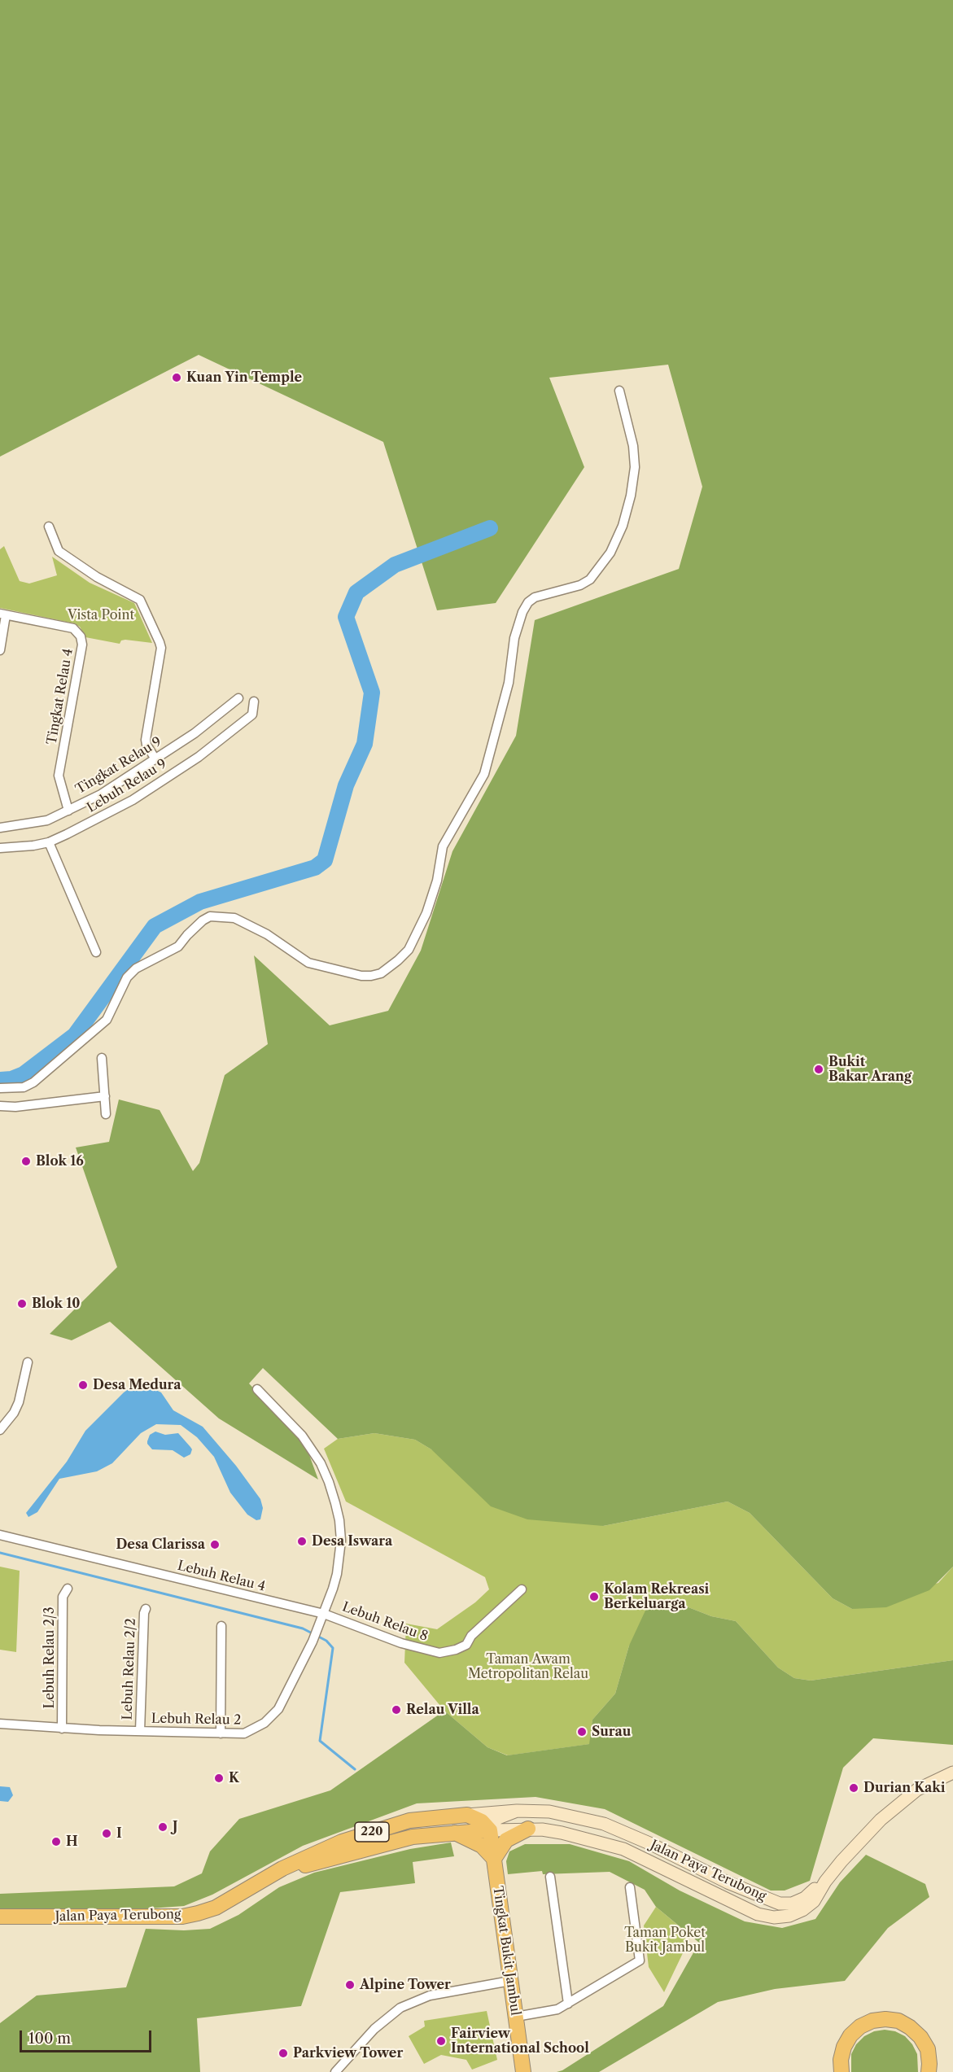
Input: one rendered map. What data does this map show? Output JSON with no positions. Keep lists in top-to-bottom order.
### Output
{
  "streets": {
    "main road": ["220", "Jalan Paya Terubong", "Tingkat Bukit Jambul"],
    "street": [
      "Tingkat Relau 4",
      "Tingkat Relau 9",
      "Lebuh Relau 9",
      "Lebuh Relau 4",
      "Lebuh Relau 8",
      "Lebuh Relau 2/3",
      "Lebuh Relau 2/2",
      "Lebuh Relau 2"
    ]
  },
  "crossings": [
    ["Tingkat Relau 4", "Tingkat Relau 9"],
    ["Lebuh Relau 4", "Lebuh Relau 8"],
    ["Lebuh Relau 4", "Lebuh Relau 2"],
    ["Lebuh Relau 8", "Lebuh Relau 2"],
    ["Lebuh Relau 2/3", "Lebuh Relau 2"],
    ["Lebuh Relau 2/2", "Lebuh Relau 2"],
    ["220", "Jalan Paya Terubong"],
    ["Jalan Paya Terubong", "Tingkat Bukit Jambul"]
  ],
  "parks": ["Vista Point", "Taman Awam Metropolitan Relau", "Taman Poket Bukit Jambul"],
  "places": [
    "Kuan Yin Temple",
    "Bukit Bakar Arang",
    "Blok 16",
    "Blok 10",
    "Desa Medura",
    "Desa Iswara",
    "Desa Clarissa",
    "Kolam Rekreasi Berkeluarga",
    "Relau Villa",
    "Surau",
    "K",
    "Durian Kaki",
    "J",
    "I",
    "H",
    "Alpine Tower",
    "Fairview International School",
    "Parkview Tower"
  ],
  "scale_bar": "100 m"
}
